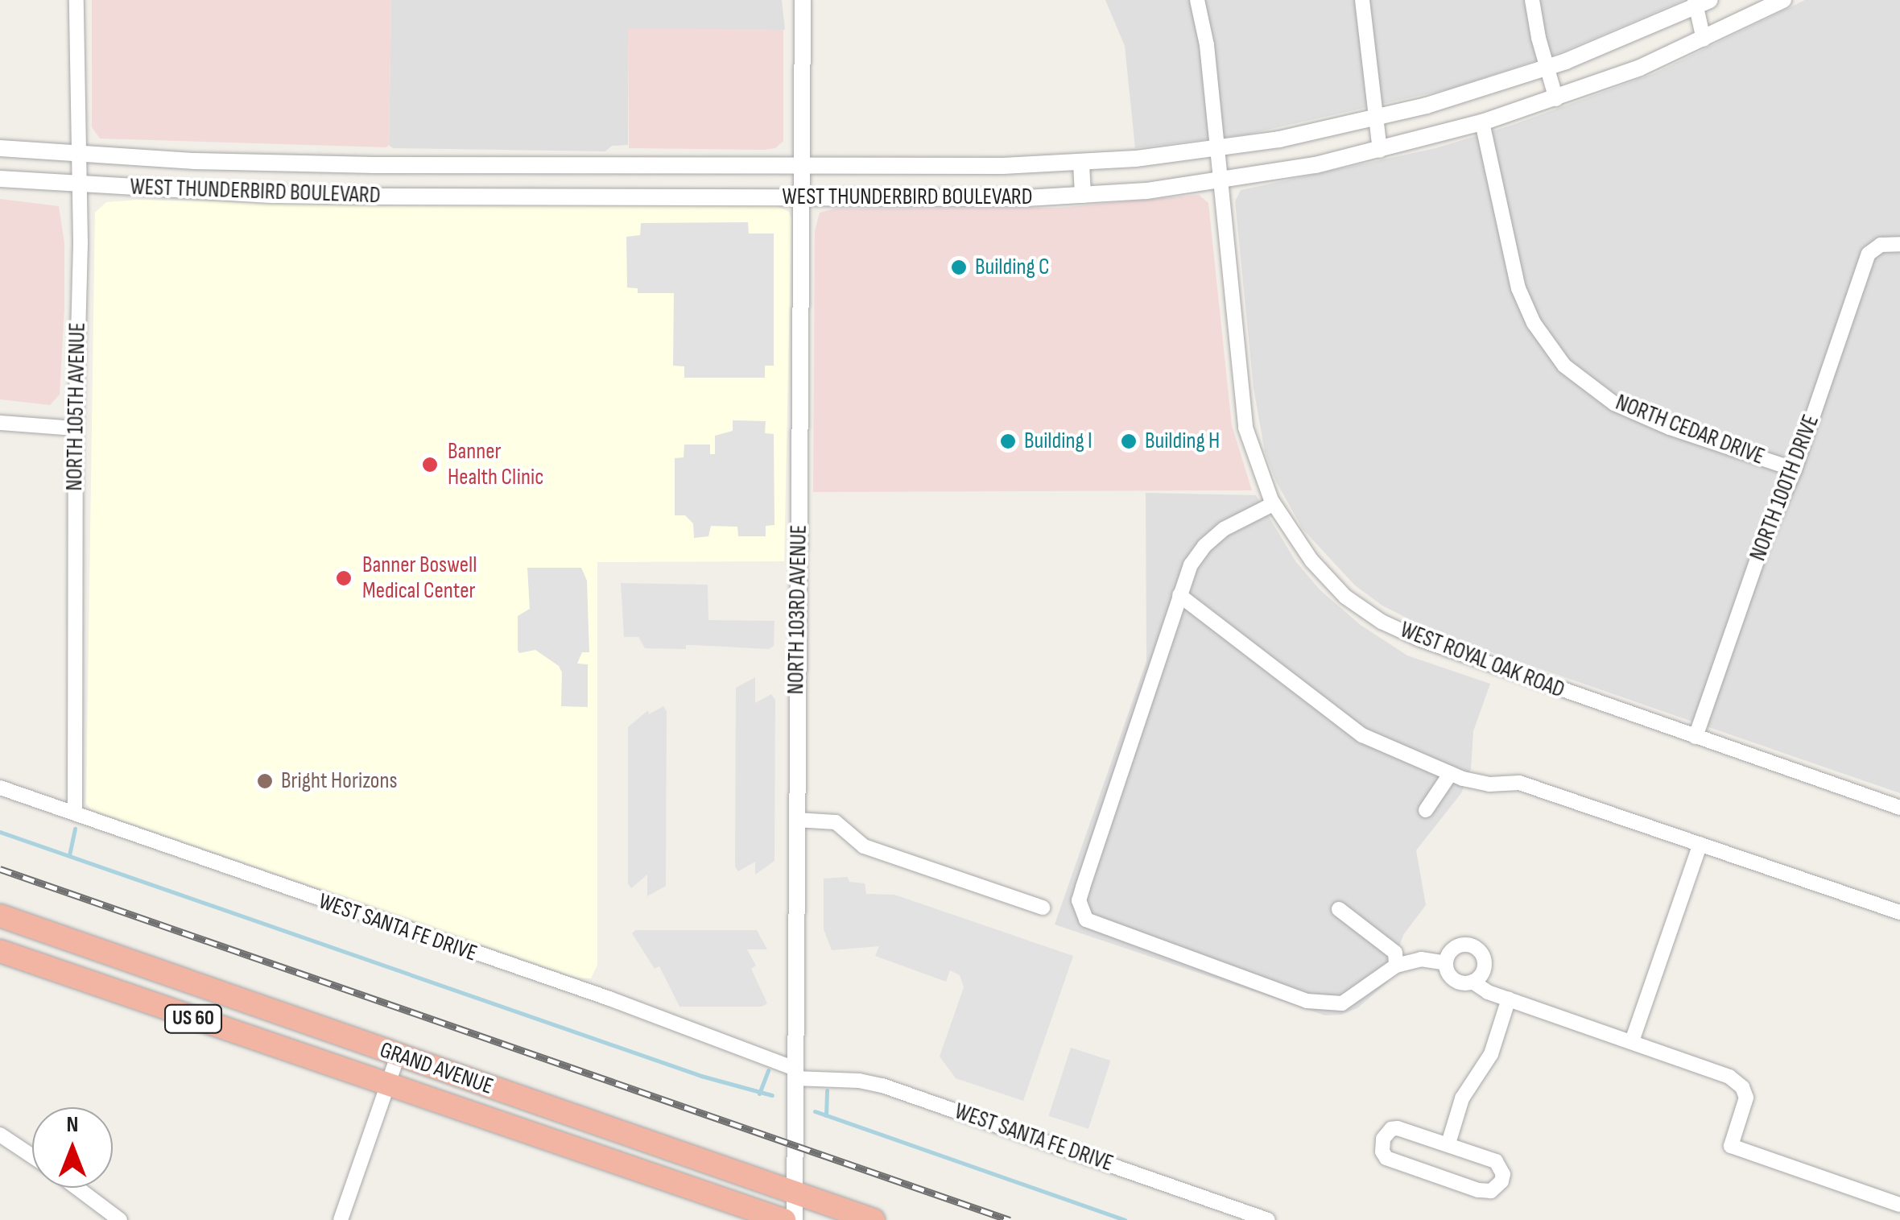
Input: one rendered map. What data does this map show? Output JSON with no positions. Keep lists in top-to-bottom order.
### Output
{
  "streets": {
    "highway": ["US 60", "GRAND AVENUE"],
    "street": [
      "WEST THUNDERBIRD BOULEVARD",
      "NORTH 105TH AVENUE",
      "NORTH CEDAR DRIVE",
      "NORTH 100TH DRIVE",
      "NORTH 103RD AVENUE",
      "WEST ROYAL OAK ROAD",
      "WEST SANTA FE DRIVE"
    ]
  },
  "crossings": [
    ["WEST THUNDERBIRD BOULEVARD", "NORTH 105TH AVENUE"],
    ["WEST THUNDERBIRD BOULEVARD", "NORTH CEDAR DRIVE"],
    ["WEST THUNDERBIRD BOULEVARD", "NORTH 103RD AVENUE"],
    ["WEST THUNDERBIRD BOULEVARD", "WEST ROYAL OAK ROAD"],
    ["NORTH 105TH AVENUE", "WEST SANTA FE DRIVE"],
    ["NORTH CEDAR DRIVE", "NORTH 100TH DRIVE"],
    ["NORTH 100TH DRIVE", "WEST ROYAL OAK ROAD"],
    ["NORTH 103RD AVENUE", "WEST SANTA FE DRIVE"],
    ["NORTH 103RD AVENUE", "GRAND AVENUE"]
  ],
  "places": [
    "Building C",
    "Building I",
    "Building H",
    "Banner Health Clinic",
    "Banner Boswell Medical Center",
    "Bright Horizons"
  ],
  "north": "top"
}
